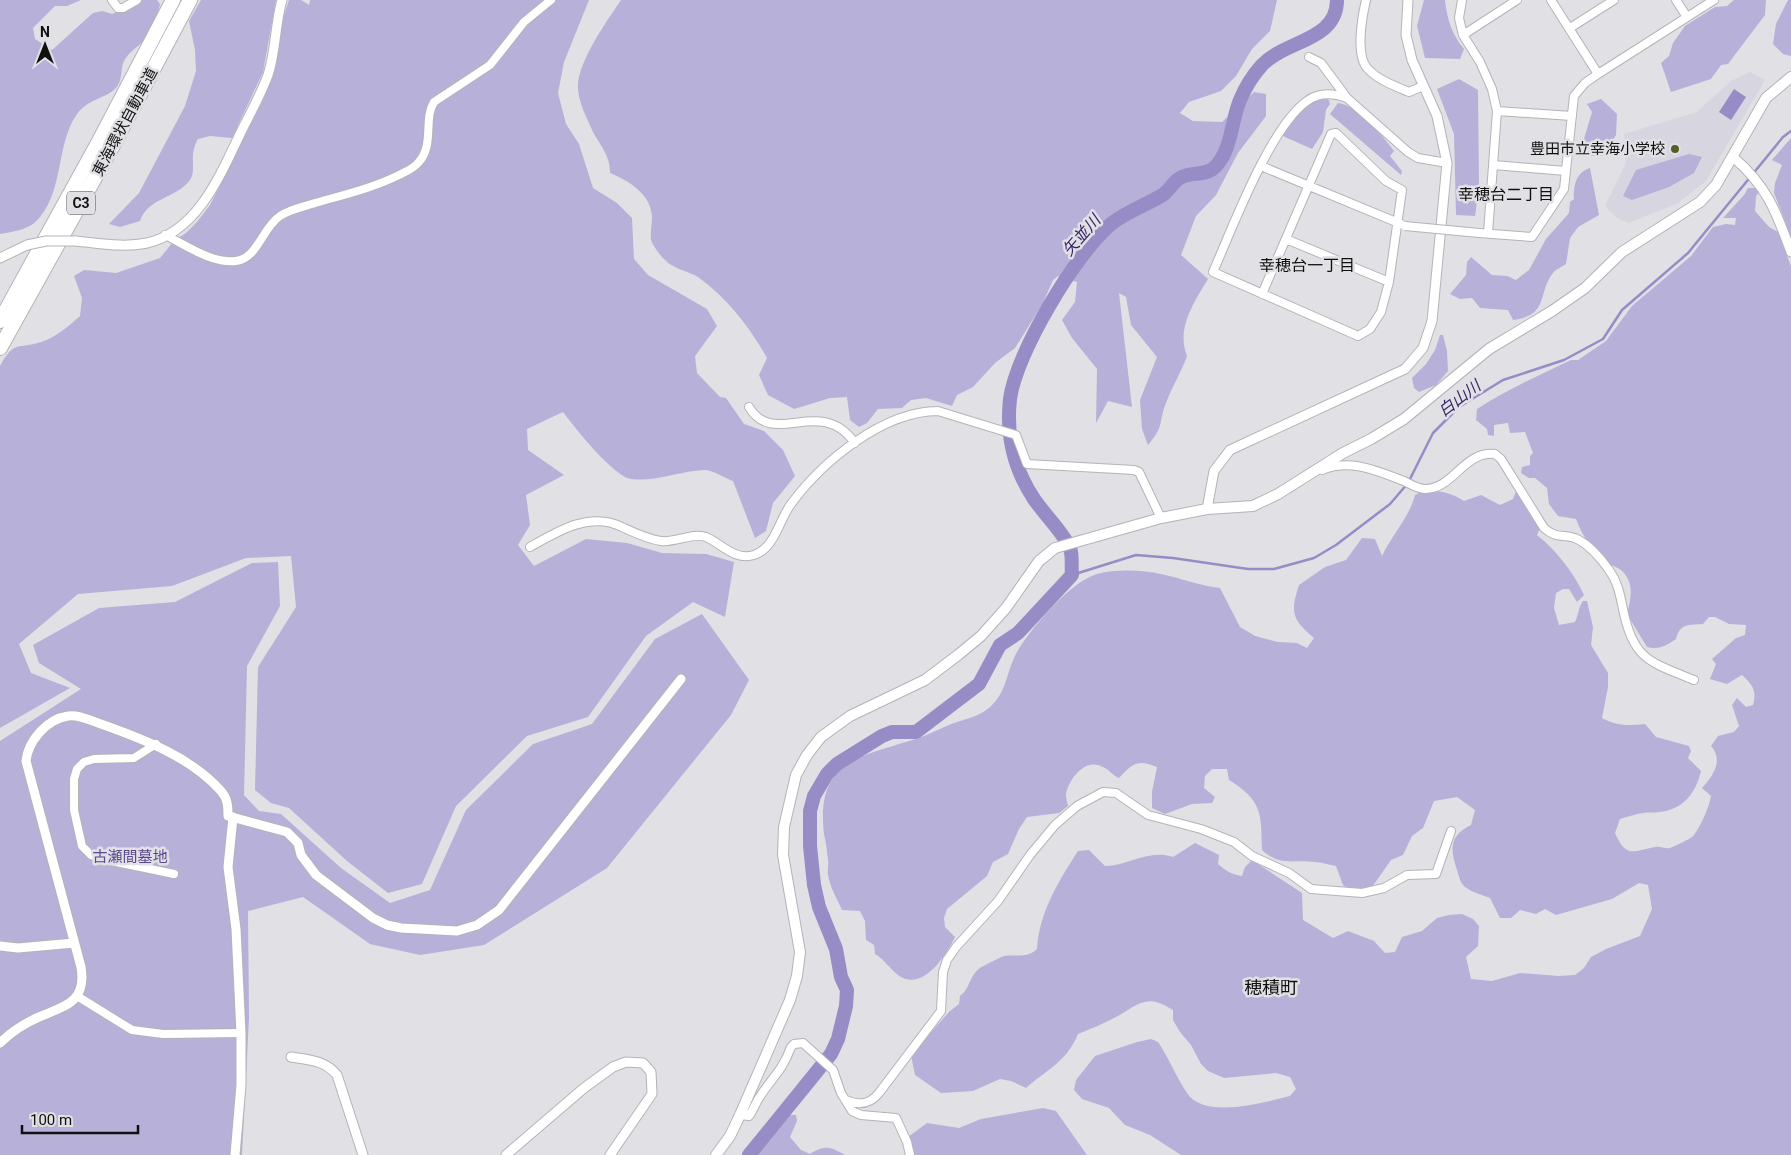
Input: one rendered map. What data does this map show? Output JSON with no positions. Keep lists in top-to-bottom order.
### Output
{
  "streets": {
    "highway": ["東海環状自動車道", "C3"]
  },
  "districts": ["幸穂台二丁目", "幸穂台一丁目", "穂積町"],
  "water": ["矢並川", "白山川"],
  "parks": ["古瀬間墓地"],
  "places": ["豊田市立幸海小学校"],
  "scale_bar": "100 m",
  "north": "top"
}
